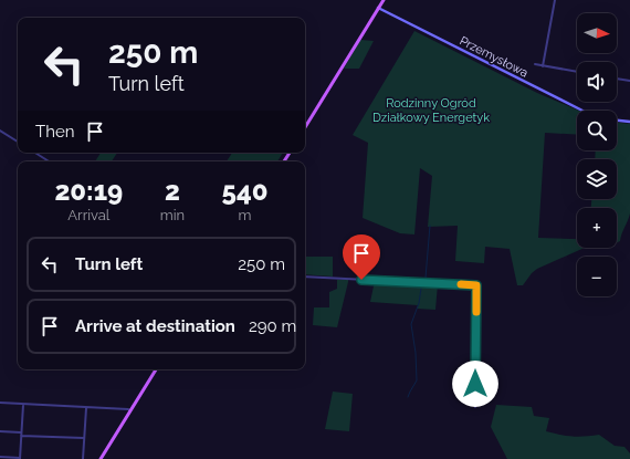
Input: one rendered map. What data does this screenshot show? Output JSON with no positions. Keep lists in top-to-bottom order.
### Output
{
  "streets": {
    "main road": ["Przemysłowa"]
  },
  "parks": ["Rodzinny Ogród Działkowy Energetyk"],
  "north": "right",
  "page": {
    "map_buttons": ["+", "−"],
    "turn": ["250 m", "Turn left"],
    "then": "Then",
    "eta": [
      "20:19",
      "Arrival",
      "2",
      "min",
      "540",
      "m"
    ],
    "list": [
      {
        "name": "Turn left",
        "value": "250 m"
      },
      {
        "name": "Arrive at destination",
        "value": "290 m"
      }
    ]
  }
}
